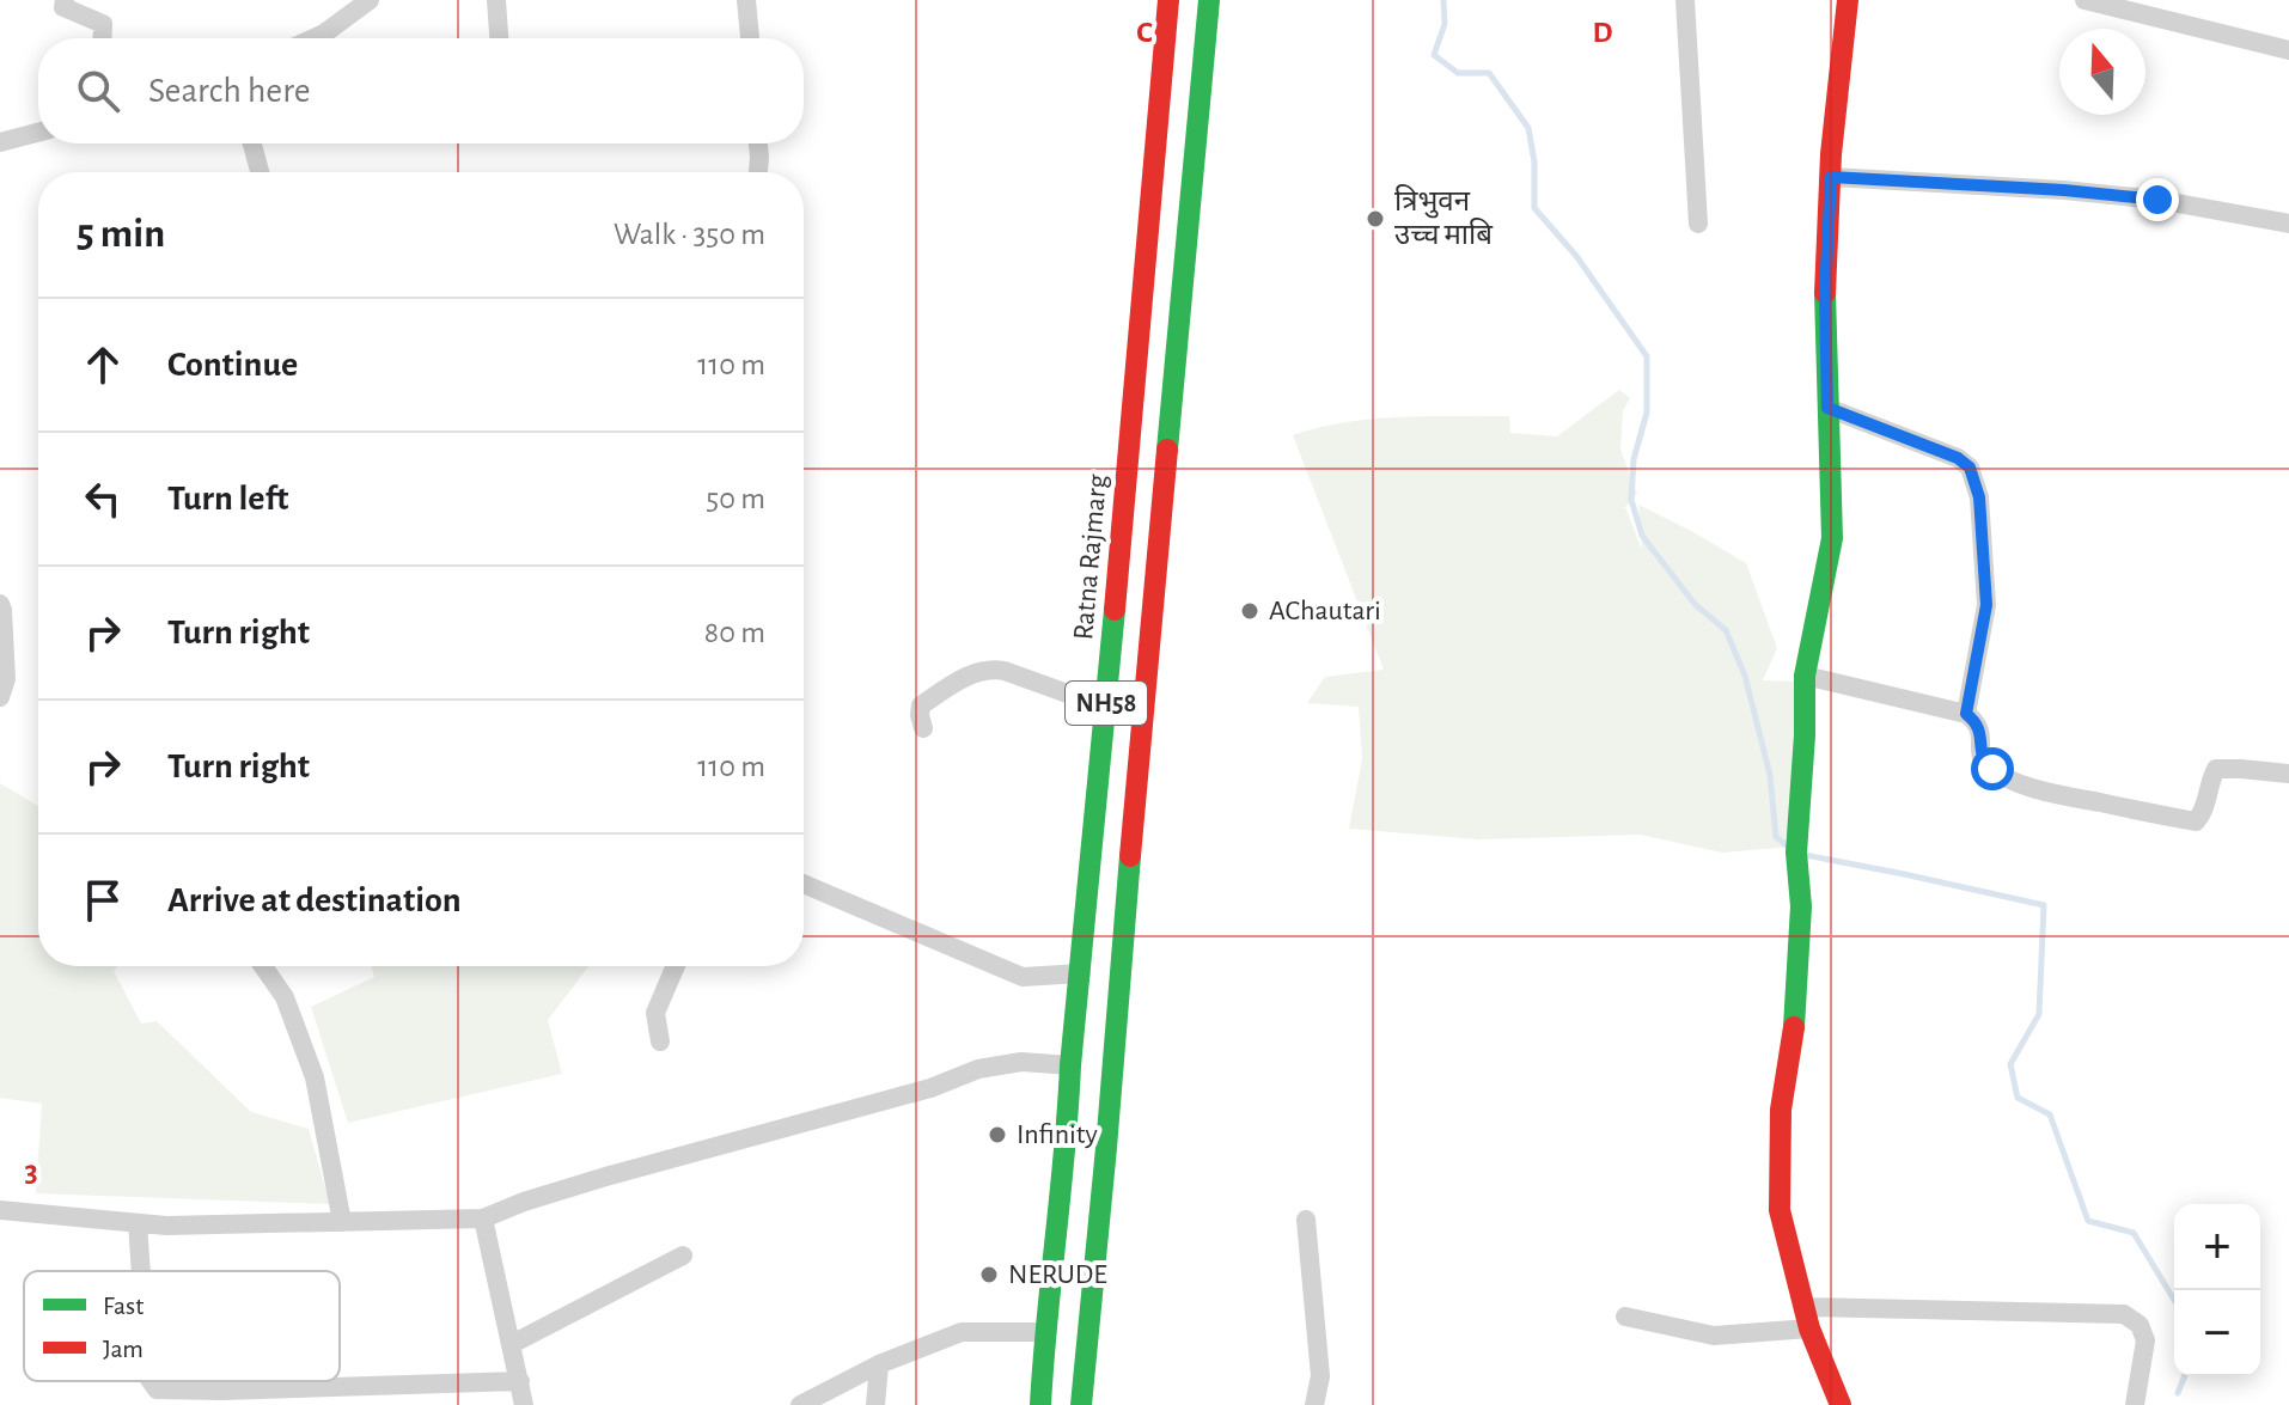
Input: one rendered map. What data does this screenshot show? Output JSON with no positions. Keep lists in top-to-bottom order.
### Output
{
  "streets": {
    "main road": ["Ratna Rajmarg", "NH58"]
  },
  "places": [
    "त्रिभुवन उच्च माबि",
    "AChautari",
    "Infinity",
    "NERUDE"
  ],
  "legend": ["Fast", "Jam"],
  "north": "top",
  "page": {
    "search": "Search here",
    "heading": ["5 min", "Walk · 350 m"],
    "list": [
      ["Continue", "110 m"],
      ["Turn left", "50 m"],
      ["Turn right", "80 m"],
      ["Turn right", "110 m"],
      "Arrive at destination"
    ],
    "map_buttons": ["+", "−"]
  },
  "grid": {
    "columns": ["C", "D"],
    "rows": ["3"]
  }
}
